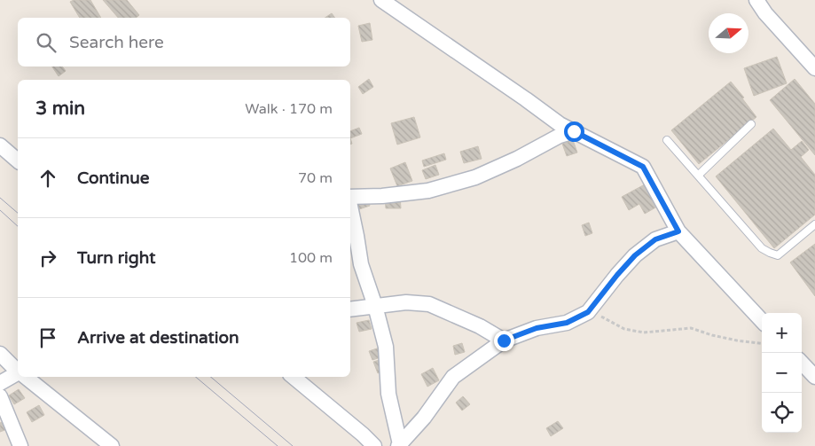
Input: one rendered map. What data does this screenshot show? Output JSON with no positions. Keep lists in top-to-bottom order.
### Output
{
  "north": "right",
  "page": {
    "search": "Search here",
    "heading": ["3 min", "Walk · 170 m"],
    "list": [
      ["Continue", "70 m"],
      ["Turn right", "100 m"],
      "Arrive at destination"
    ],
    "map_buttons": ["+", "−"]
  }
}
